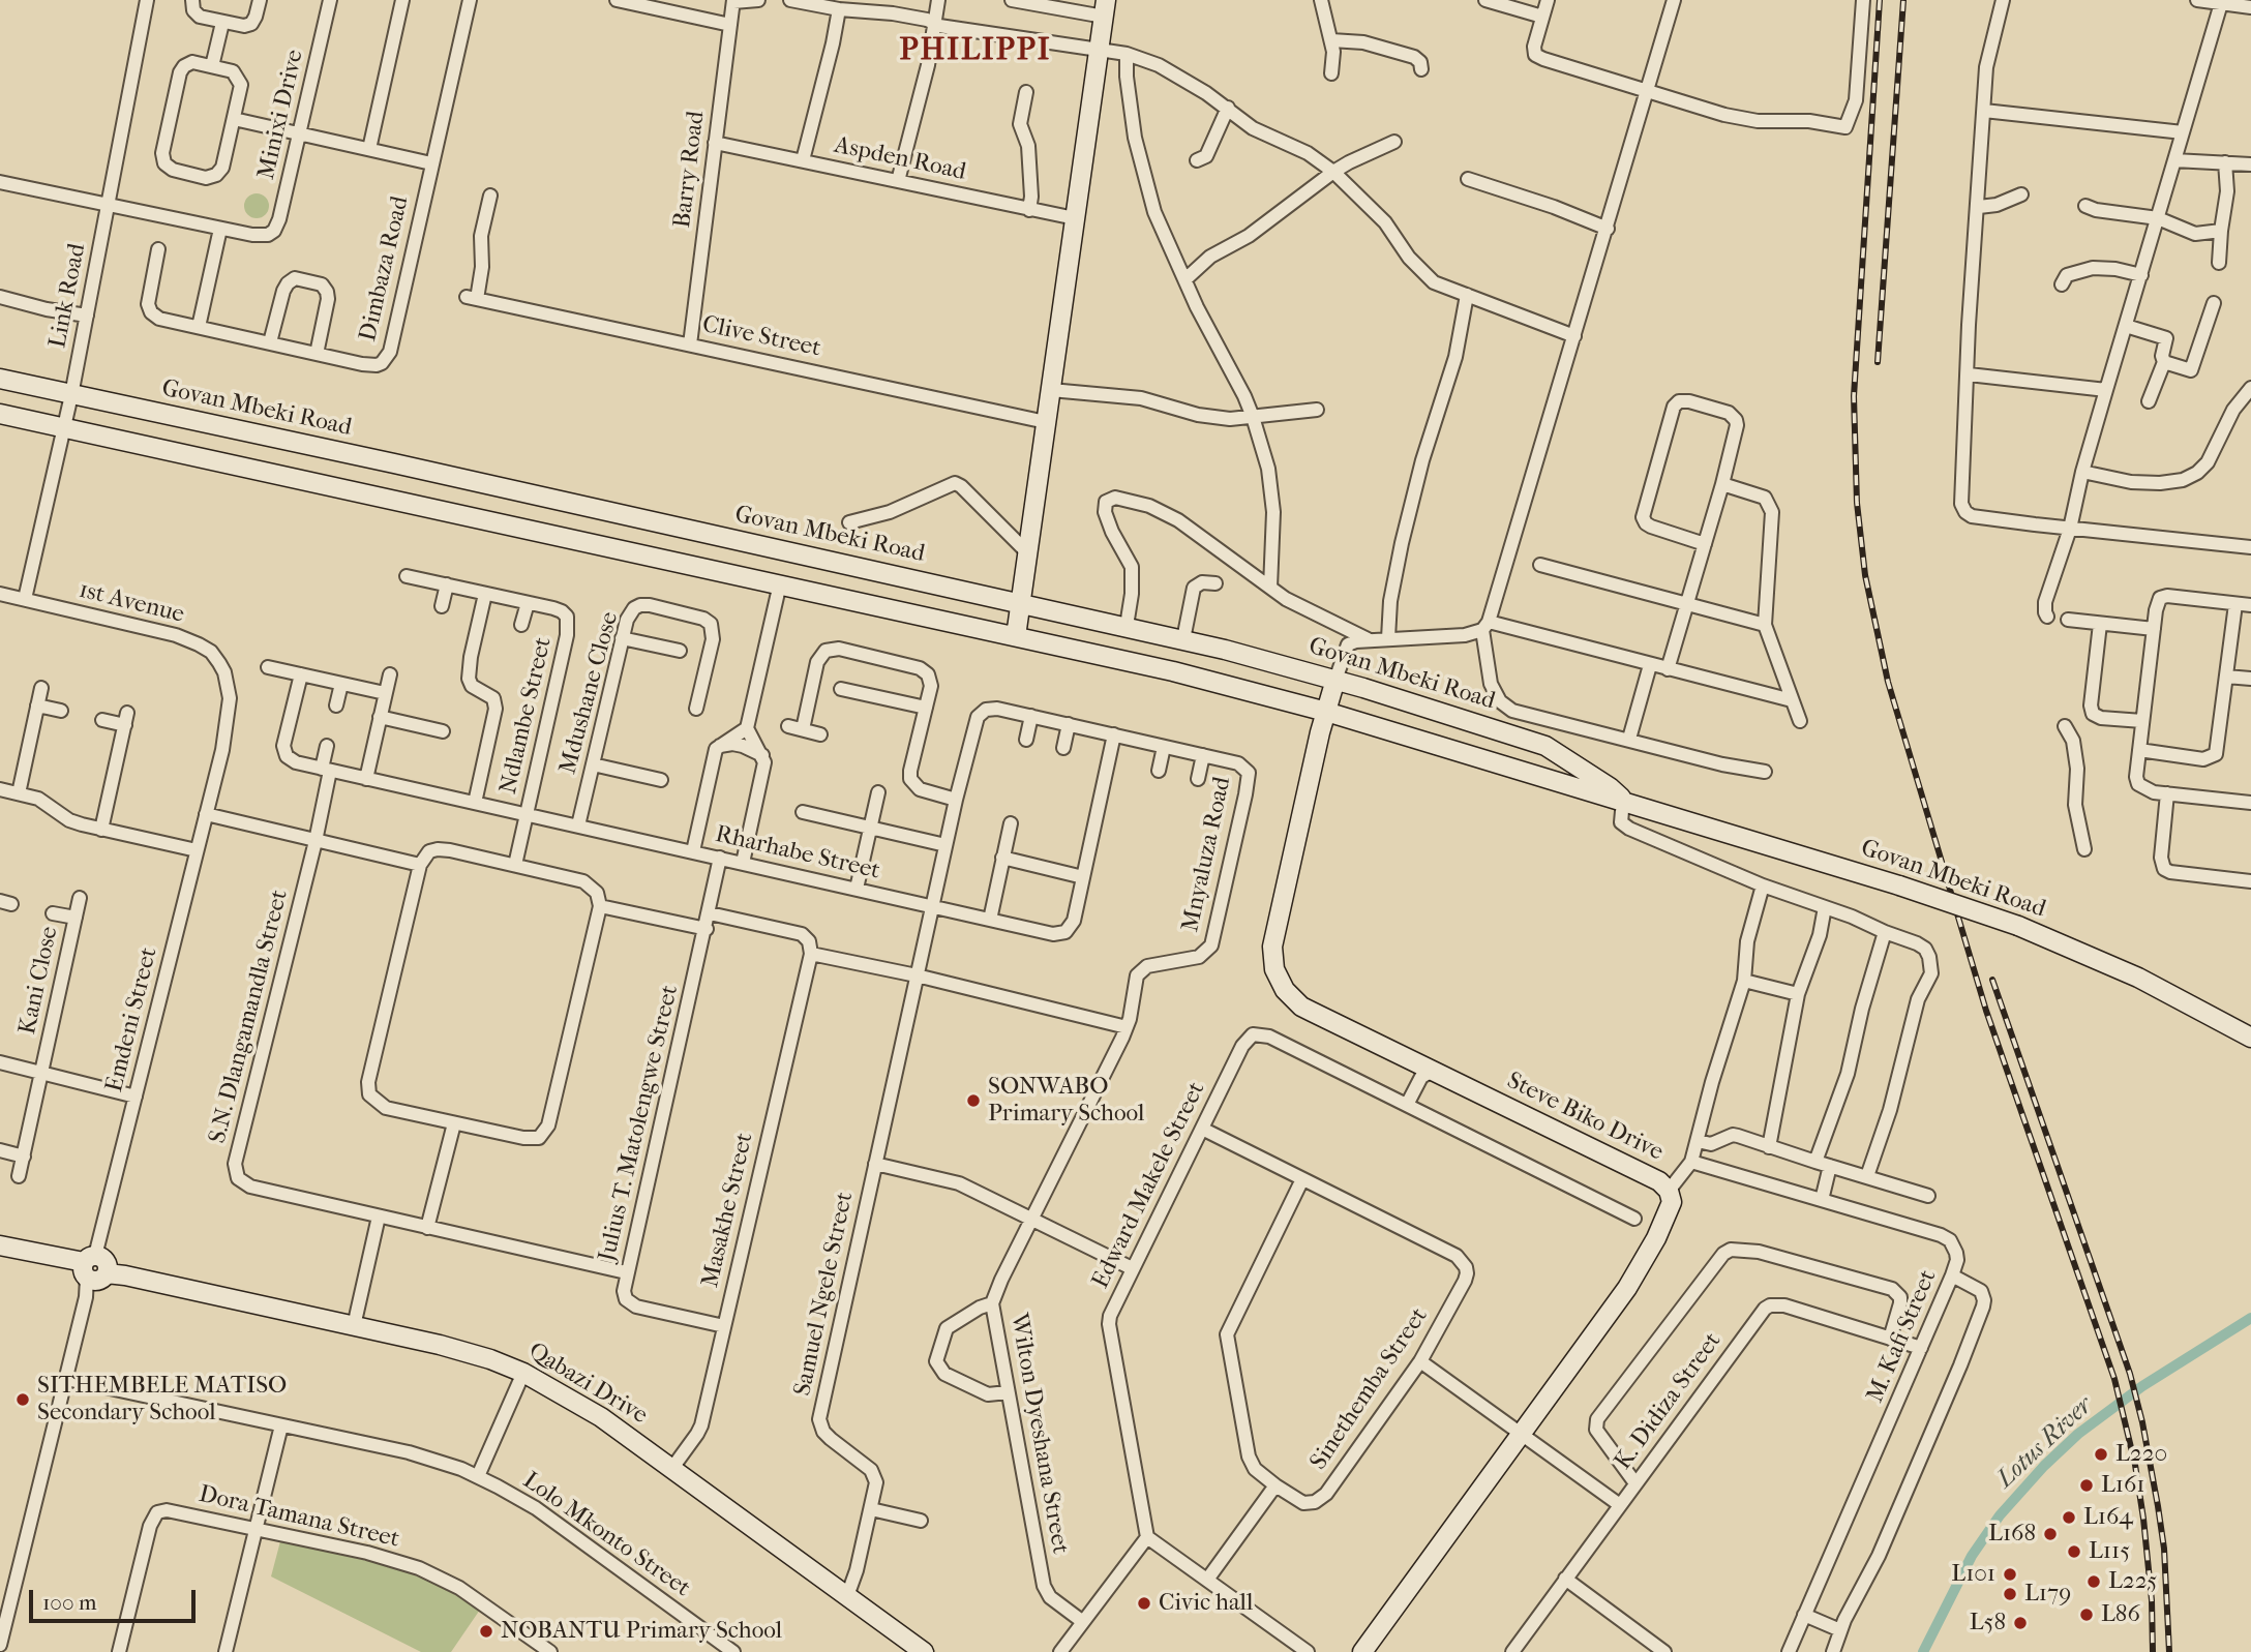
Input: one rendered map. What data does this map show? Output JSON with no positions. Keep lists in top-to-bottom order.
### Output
{
  "streets": {
    "main road": ["Govan Mbeki Road", "Steve Biko Drive", "Qabazi Drive"],
    "street": [
      "Minixi Drive",
      "Aspden Road",
      "Barry Road",
      "Dimbaza Road",
      "Link Road",
      "Clive Street",
      "1st Avenue",
      "Mdushane Close",
      "Ndlambe Street",
      "Rharhabe Street",
      "Mnyaluza Road",
      "Kani Close",
      "S.N. Dlangamandla Street",
      "Emdeni Street",
      "Julius T. Matolengwe Street",
      "Edward Makele Street",
      "Masakhe Street",
      "Samuel Ngele Street",
      "M. Kafi Street",
      "Sinethemba Street",
      "K. Didiza Street",
      "Wilton Dyeshana Street",
      "Dora Tamana Street",
      "Lolo Mkonto Street"
    ]
  },
  "crossings": [
    ["Aspden Road", "Barry Road"],
    ["Barry Road", "Clive Street"],
    ["Link Road", "Govan Mbeki Road"],
    ["Link Road", "1st Avenue"],
    ["Govan Mbeki Road", "Steve Biko Drive"],
    ["1st Avenue", "Emdeni Street"],
    ["Mdushane Close", "Rharhabe Street"],
    ["Ndlambe Street", "Rharhabe Street"],
    ["Rharhabe Street", "Mnyaluza Road"],
    ["Rharhabe Street", "S.N. Dlangamandla Street"],
    ["Rharhabe Street", "Julius T. Matolengwe Street"],
    ["Mnyaluza Road", "Samuel Ngele Street"],
    ["Mnyaluza Road", "Wilton Dyeshana Street"],
    ["S.N. Dlangamandla Street", "Julius T. Matolengwe Street"],
    ["Emdeni Street", "Qabazi Drive"],
    ["Emdeni Street", "Lolo Mkonto Street"],
    ["Julius T. Matolengwe Street", "Masakhe Street"],
    ["Edward Makele Street", "Sinethemba Street"],
    ["Masakhe Street", "Qabazi Drive"],
    ["Samuel Ngele Street", "Qabazi Drive"],
    ["M. Kafi Street", "K. Didiza Street"]
  ],
  "districts": ["PHILIPPI"],
  "water": ["Lotus River"],
  "places": [
    "SONWABO Primary School",
    "SITHEMBELE MATISO Secondary School",
    "L220",
    "L161",
    "L164",
    "L168",
    "L115",
    "L101",
    "L225",
    "L179",
    "Civic hall",
    "L86",
    "L58",
    "NOBANTU Primary School"
  ],
  "scale_bar": "100 m"
}
